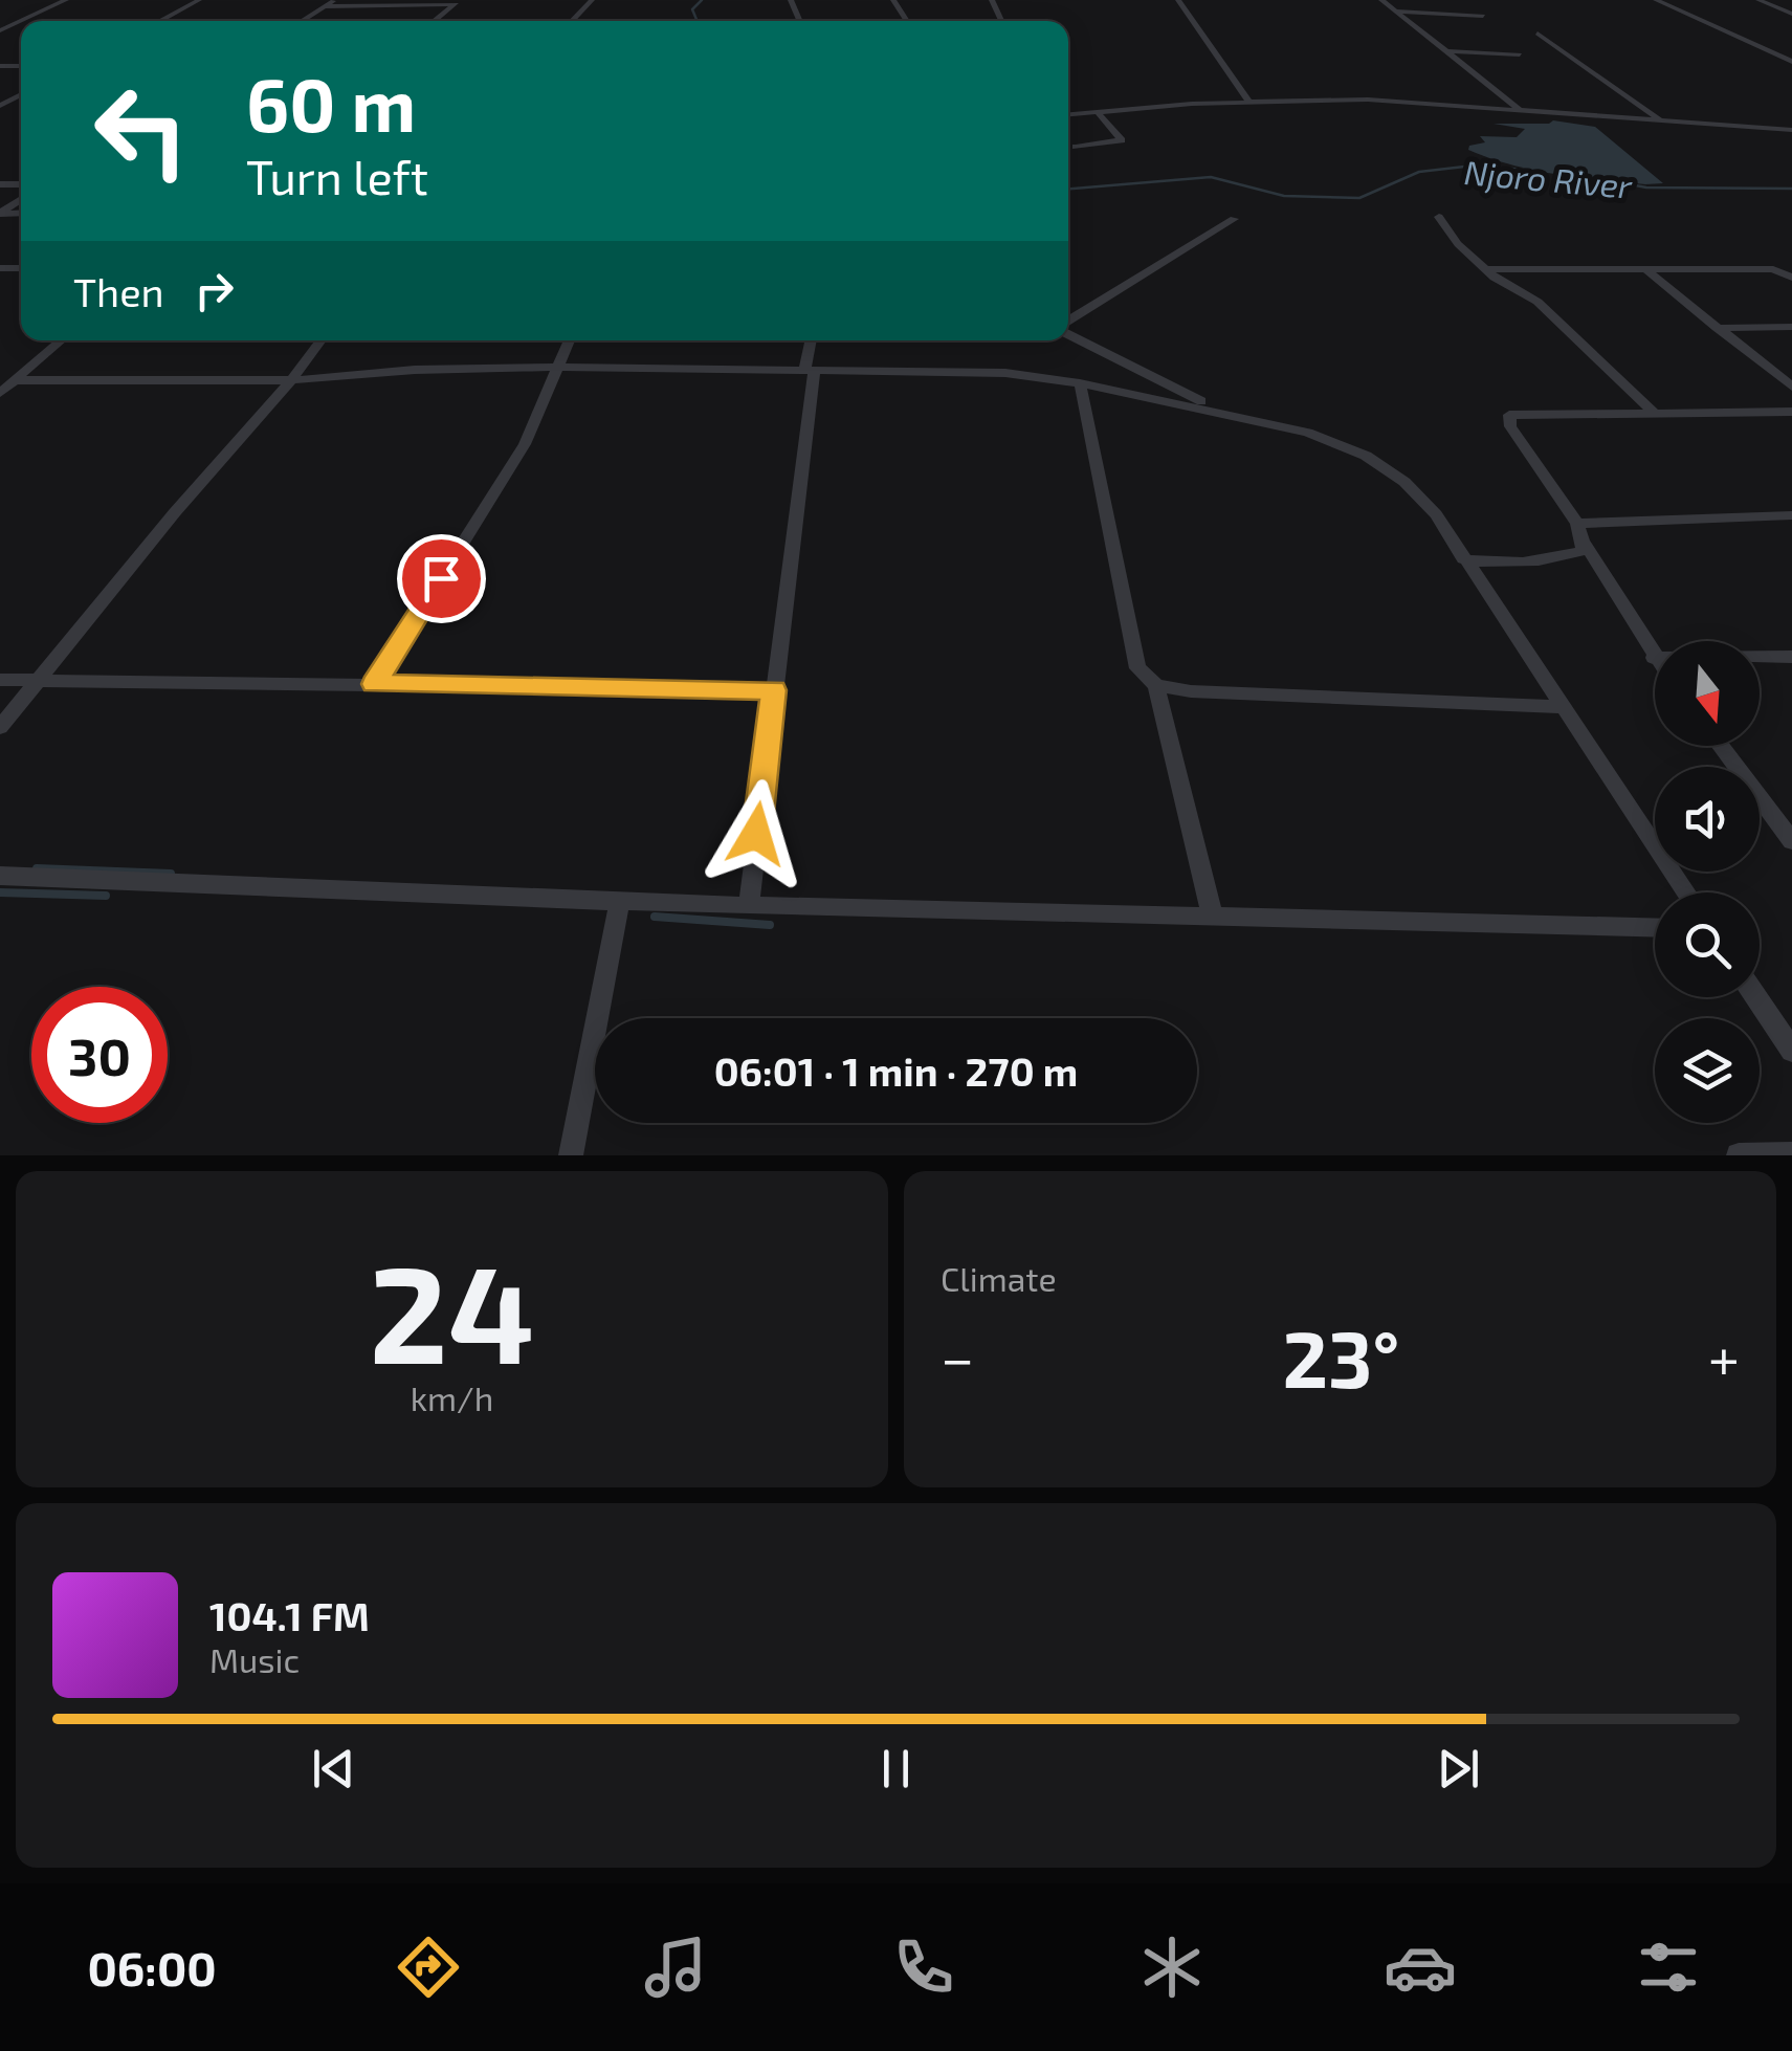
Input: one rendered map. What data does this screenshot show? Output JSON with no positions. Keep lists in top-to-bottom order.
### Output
{
  "water": ["Njoro River"],
  "north": "bottom",
  "page": {
    "turn": ["60 m", "Turn left"],
    "then": "Then",
    "limit": "30",
    "trip": "06:01 · 1 min · 270 m",
    "tile": [
      ["24", "km/h"],
      "Climate"
    ],
    "heat": ["−", "23°", "+"],
    "song": ["104.1 FM", "Music"],
    "tabs": "06:00"
  }
}
